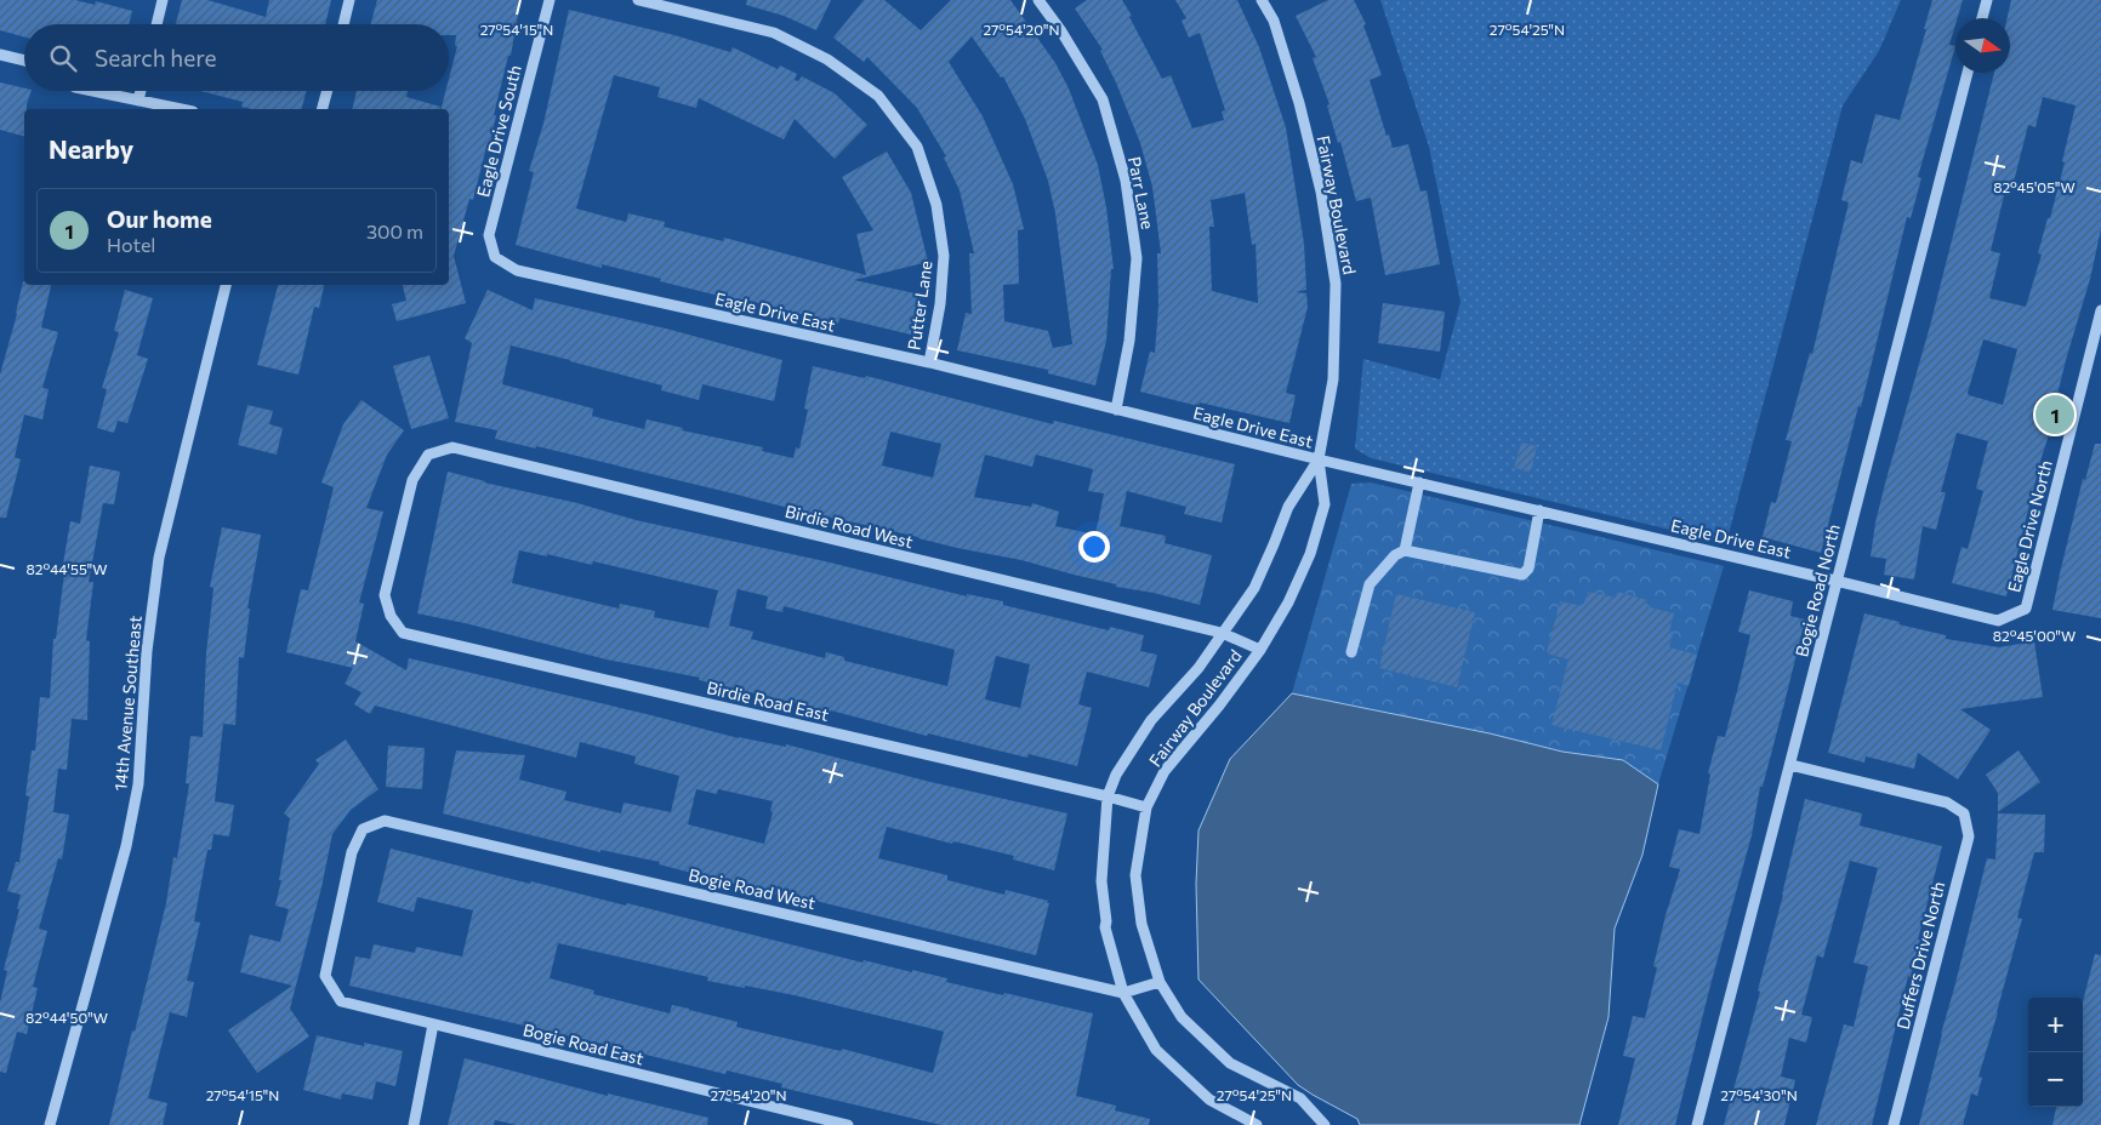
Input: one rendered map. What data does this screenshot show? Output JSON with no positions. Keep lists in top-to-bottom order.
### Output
{
  "streets": {
    "street": [
      "Eagle Drive South",
      "Parr Lane",
      "Fairway Boulevard",
      "Putter Lane",
      "Eagle Drive East",
      "Birdie Road West",
      "Eagle Drive North",
      "Bogie Road North",
      "Birdie Road East",
      "14th Avenue Southeast",
      "Bogie Road West",
      "Duffers Drive North",
      "Bogie Road East"
    ]
  },
  "crossings": [
    ["Eagle Drive South", "Eagle Drive East"],
    ["Parr Lane", "Eagle Drive East"],
    ["Fairway Boulevard", "Eagle Drive East"],
    ["Fairway Boulevard", "Birdie Road West"],
    ["Fairway Boulevard", "Birdie Road East"],
    ["Fairway Boulevard", "Bogie Road West"],
    ["Putter Lane", "Eagle Drive East"],
    ["Eagle Drive East", "Eagle Drive North"],
    ["Eagle Drive East", "Bogie Road North"],
    ["Birdie Road West", "Birdie Road East"],
    ["Bogie Road North", "Duffers Drive North"],
    ["Bogie Road West", "Bogie Road East"]
  ],
  "north": "right",
  "page": {
    "search": "Search here",
    "heading": "Nearby",
    "list": [
      {
        "mark": "1",
        "name": "Our home",
        "note": "Hotel",
        "value": "300 m"
      }
    ],
    "pins": "1",
    "map_buttons": ["+", "−"]
  },
  "coordinates": [
    "27°54'15\"N",
    "27°54'20\"N",
    "27°54'25\"N",
    "82°45'05\"W",
    "82°44'55\"W",
    "82°45'00\"W",
    "82°44'50\"W",
    "27°54'30\"N"
  ]
}
